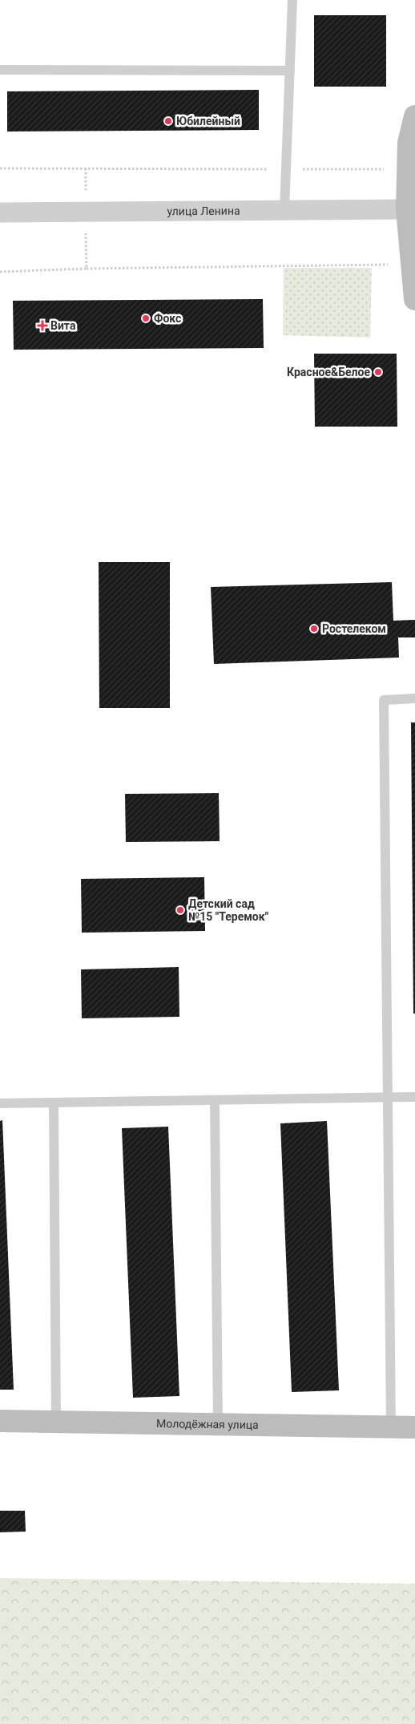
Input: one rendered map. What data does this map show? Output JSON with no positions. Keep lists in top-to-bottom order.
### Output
{
  "streets": {
    "main road": ["Молодёжная улица"],
    "street": ["улица Ленина"]
  },
  "places": {
    "other": [
      "Юбилейный",
      "Фокс",
      "Красное&Белое",
      "Ростелеком",
      "Детский сад №15 \"Теремок\""
    ],
    "health": ["Вита"]
  }
}
